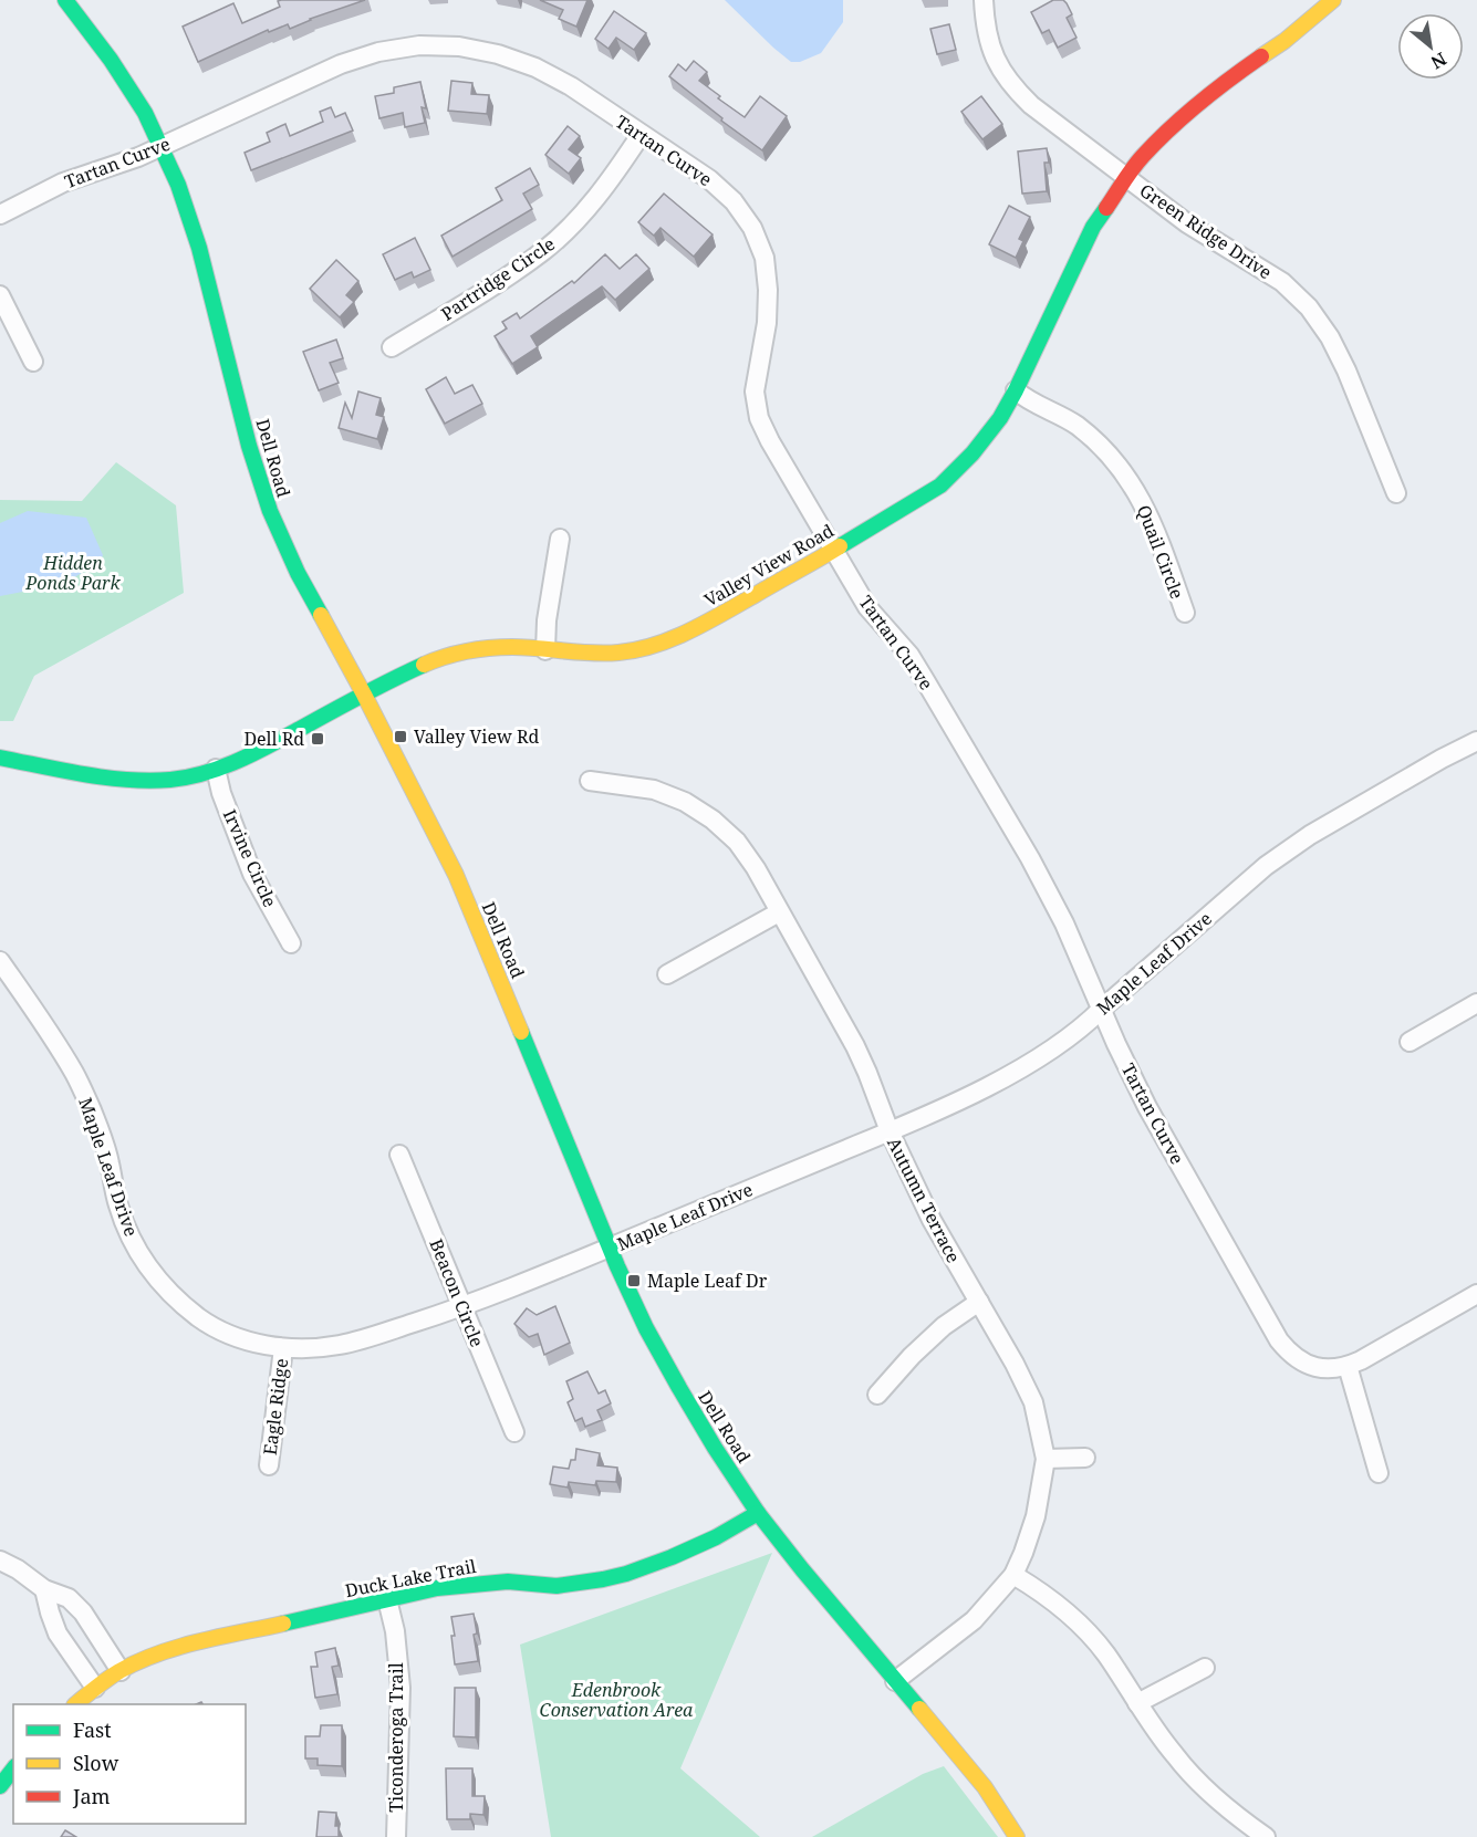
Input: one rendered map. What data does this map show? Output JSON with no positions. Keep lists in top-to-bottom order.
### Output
{
  "streets": {
    "street": [
      "Tartan Curve",
      "Green Ridge Drive",
      "Partridge Circle",
      "Dell Road",
      "Quail Circle",
      "Valley View Road",
      "Irvine Circle",
      "Maple Leaf Drive",
      "Autumn Terrace",
      "Beacon Circle",
      "Eagle Ridge",
      "Duck Lake Trail",
      "Ticonderoga Trail"
    ]
  },
  "crossings": [
    ["Tartan Curve", "Partridge Circle"],
    ["Tartan Curve", "Dell Road"],
    ["Tartan Curve", "Valley View Road"],
    ["Tartan Curve", "Maple Leaf Drive"],
    ["Green Ridge Drive", "Valley View Road"],
    ["Dell Road", "Valley View Road"],
    ["Dell Road", "Maple Leaf Drive"],
    ["Dell Road", "Autumn Terrace"],
    ["Dell Road", "Duck Lake Trail"],
    ["Quail Circle", "Valley View Road"],
    ["Valley View Road", "Irvine Circle"],
    ["Maple Leaf Drive", "Autumn Terrace"],
    ["Maple Leaf Drive", "Beacon Circle"],
    ["Maple Leaf Drive", "Eagle Ridge"],
    ["Duck Lake Trail", "Ticonderoga Trail"]
  ],
  "parks": ["Hidden Ponds Park", "Edenbrook Conservation Area"],
  "places": {
    "transit": ["Valley View Rd", "Dell Rd", "Maple Leaf Dr"]
  },
  "legend": ["Fast", "Slow", "Jam"],
  "north": "bottom right"
}
